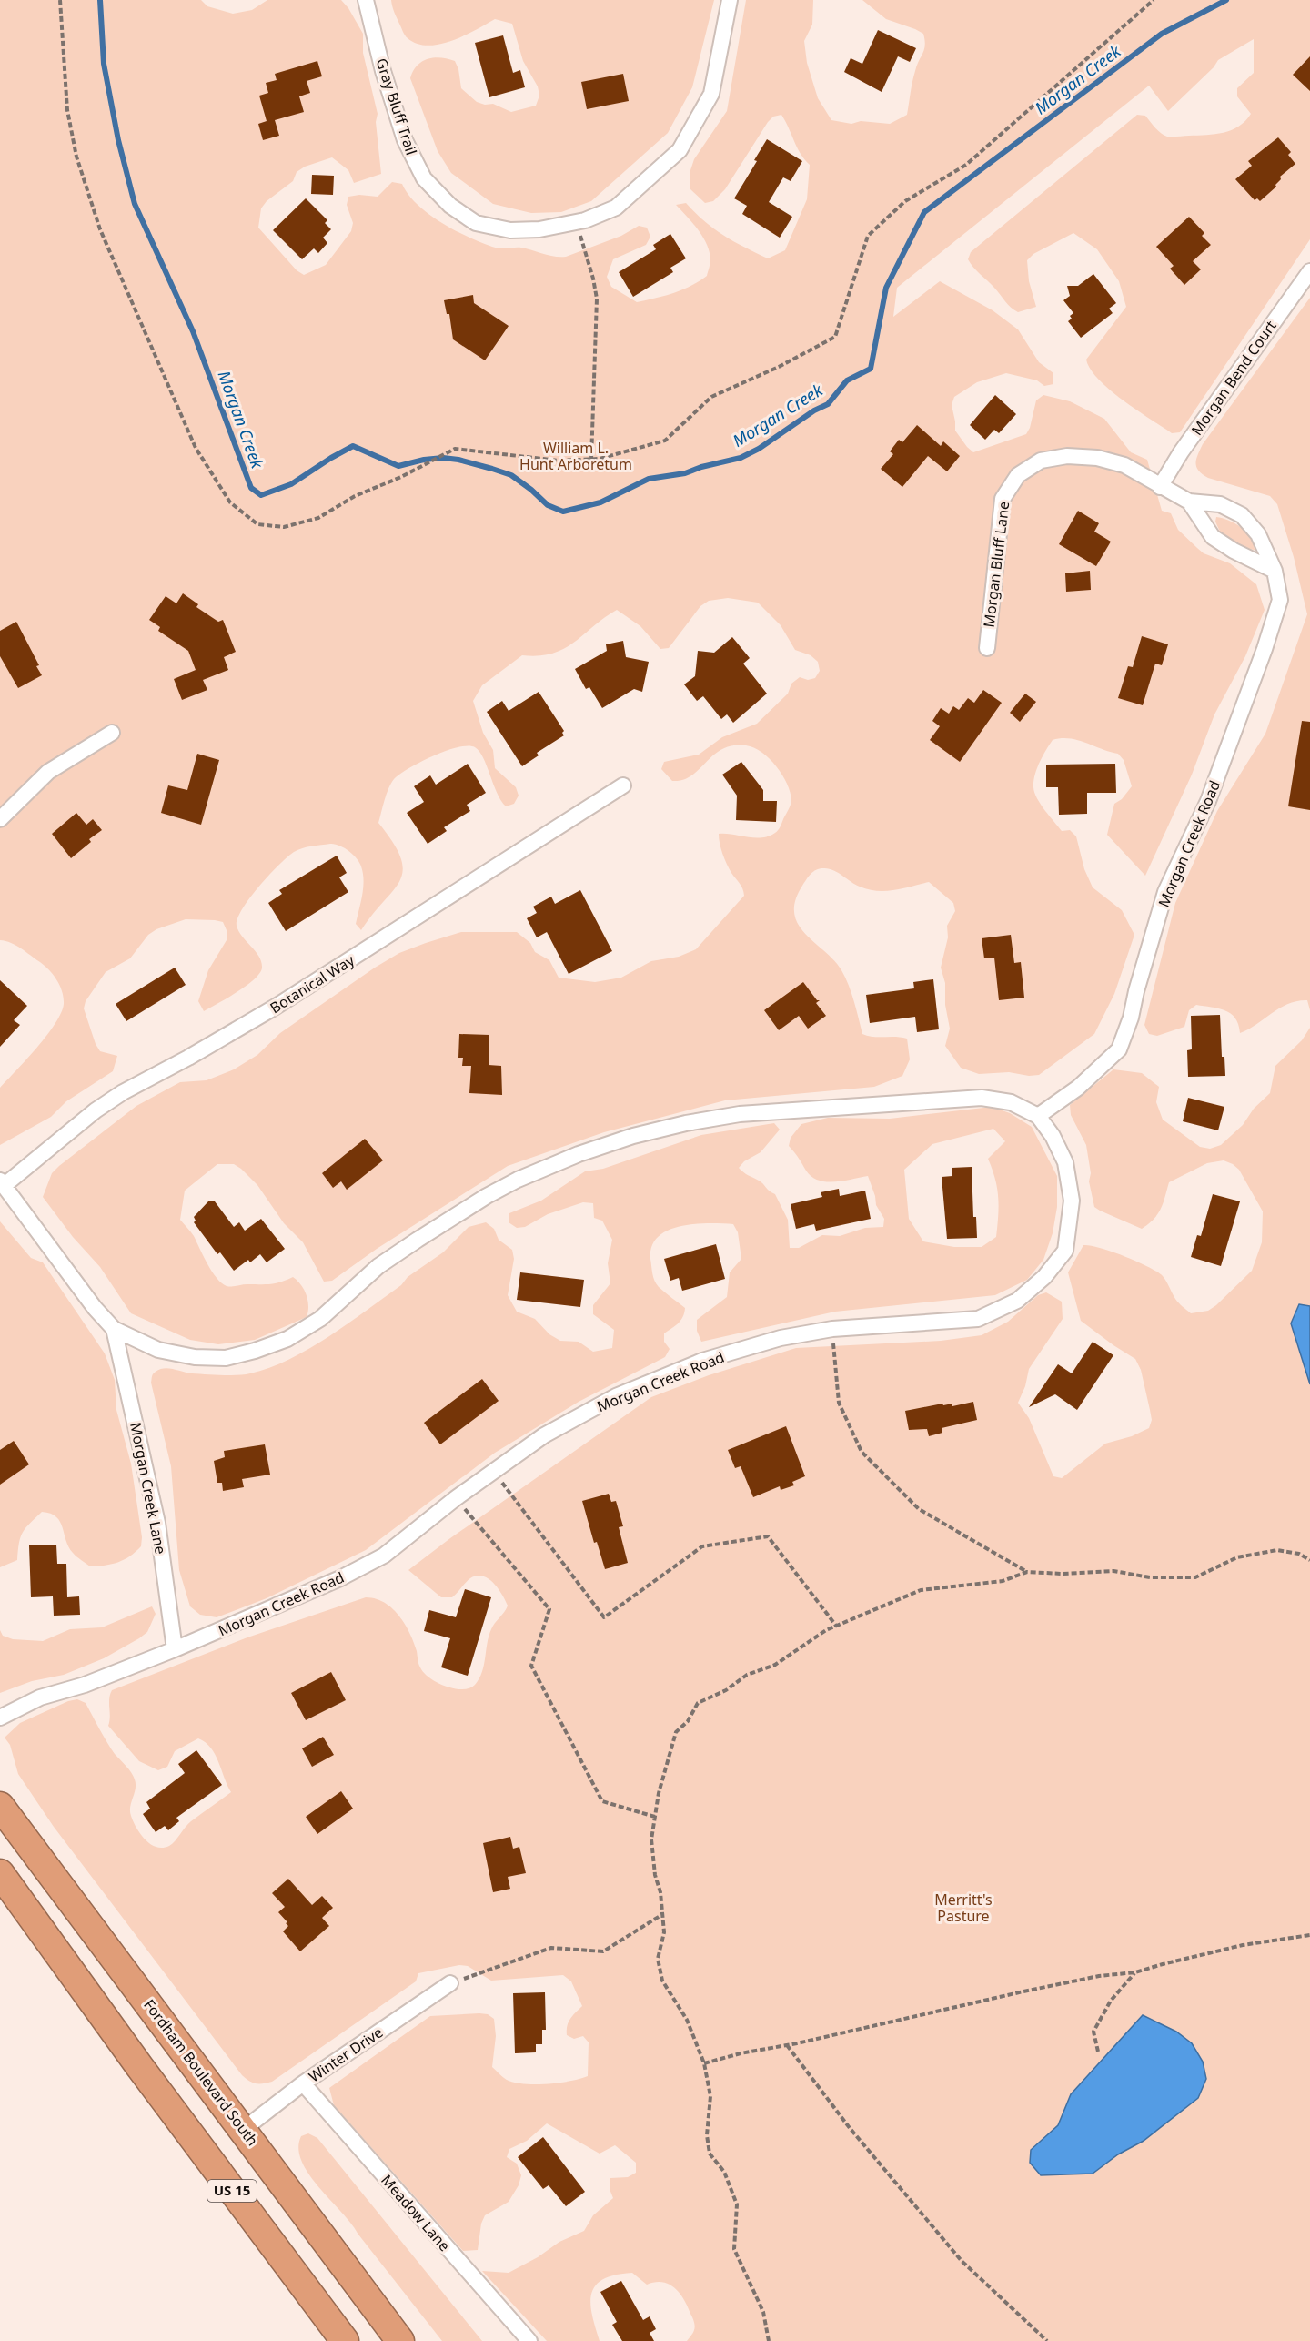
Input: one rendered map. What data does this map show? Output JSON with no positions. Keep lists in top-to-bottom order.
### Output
{
  "streets": {
    "highway": ["Fordham Boulevard South", "US 15"],
    "street": [
      "Gray Bluff Trail",
      "Morgan Bend Court",
      "Morgan Bluff Lane",
      "Morgan Creek Road",
      "Botanical Way",
      "Morgan Creek Lane",
      "Winter Drive",
      "Meadow Lane"
    ]
  },
  "crossings": [
    ["Morgan Bend Court", "Morgan Bluff Lane"],
    ["Morgan Bend Court", "Morgan Creek Road"],
    ["Morgan Bluff Lane", "Morgan Creek Road"],
    ["Morgan Creek Road", "Botanical Way"],
    ["Morgan Creek Road", "Morgan Creek Lane"],
    ["Winter Drive", "Fordham Boulevard South"],
    ["Winter Drive", "Meadow Lane"]
  ],
  "water": ["Morgan Creek"],
  "parks": ["William L. Hunt Arboretum", "Merritt's Pasture"]
}
